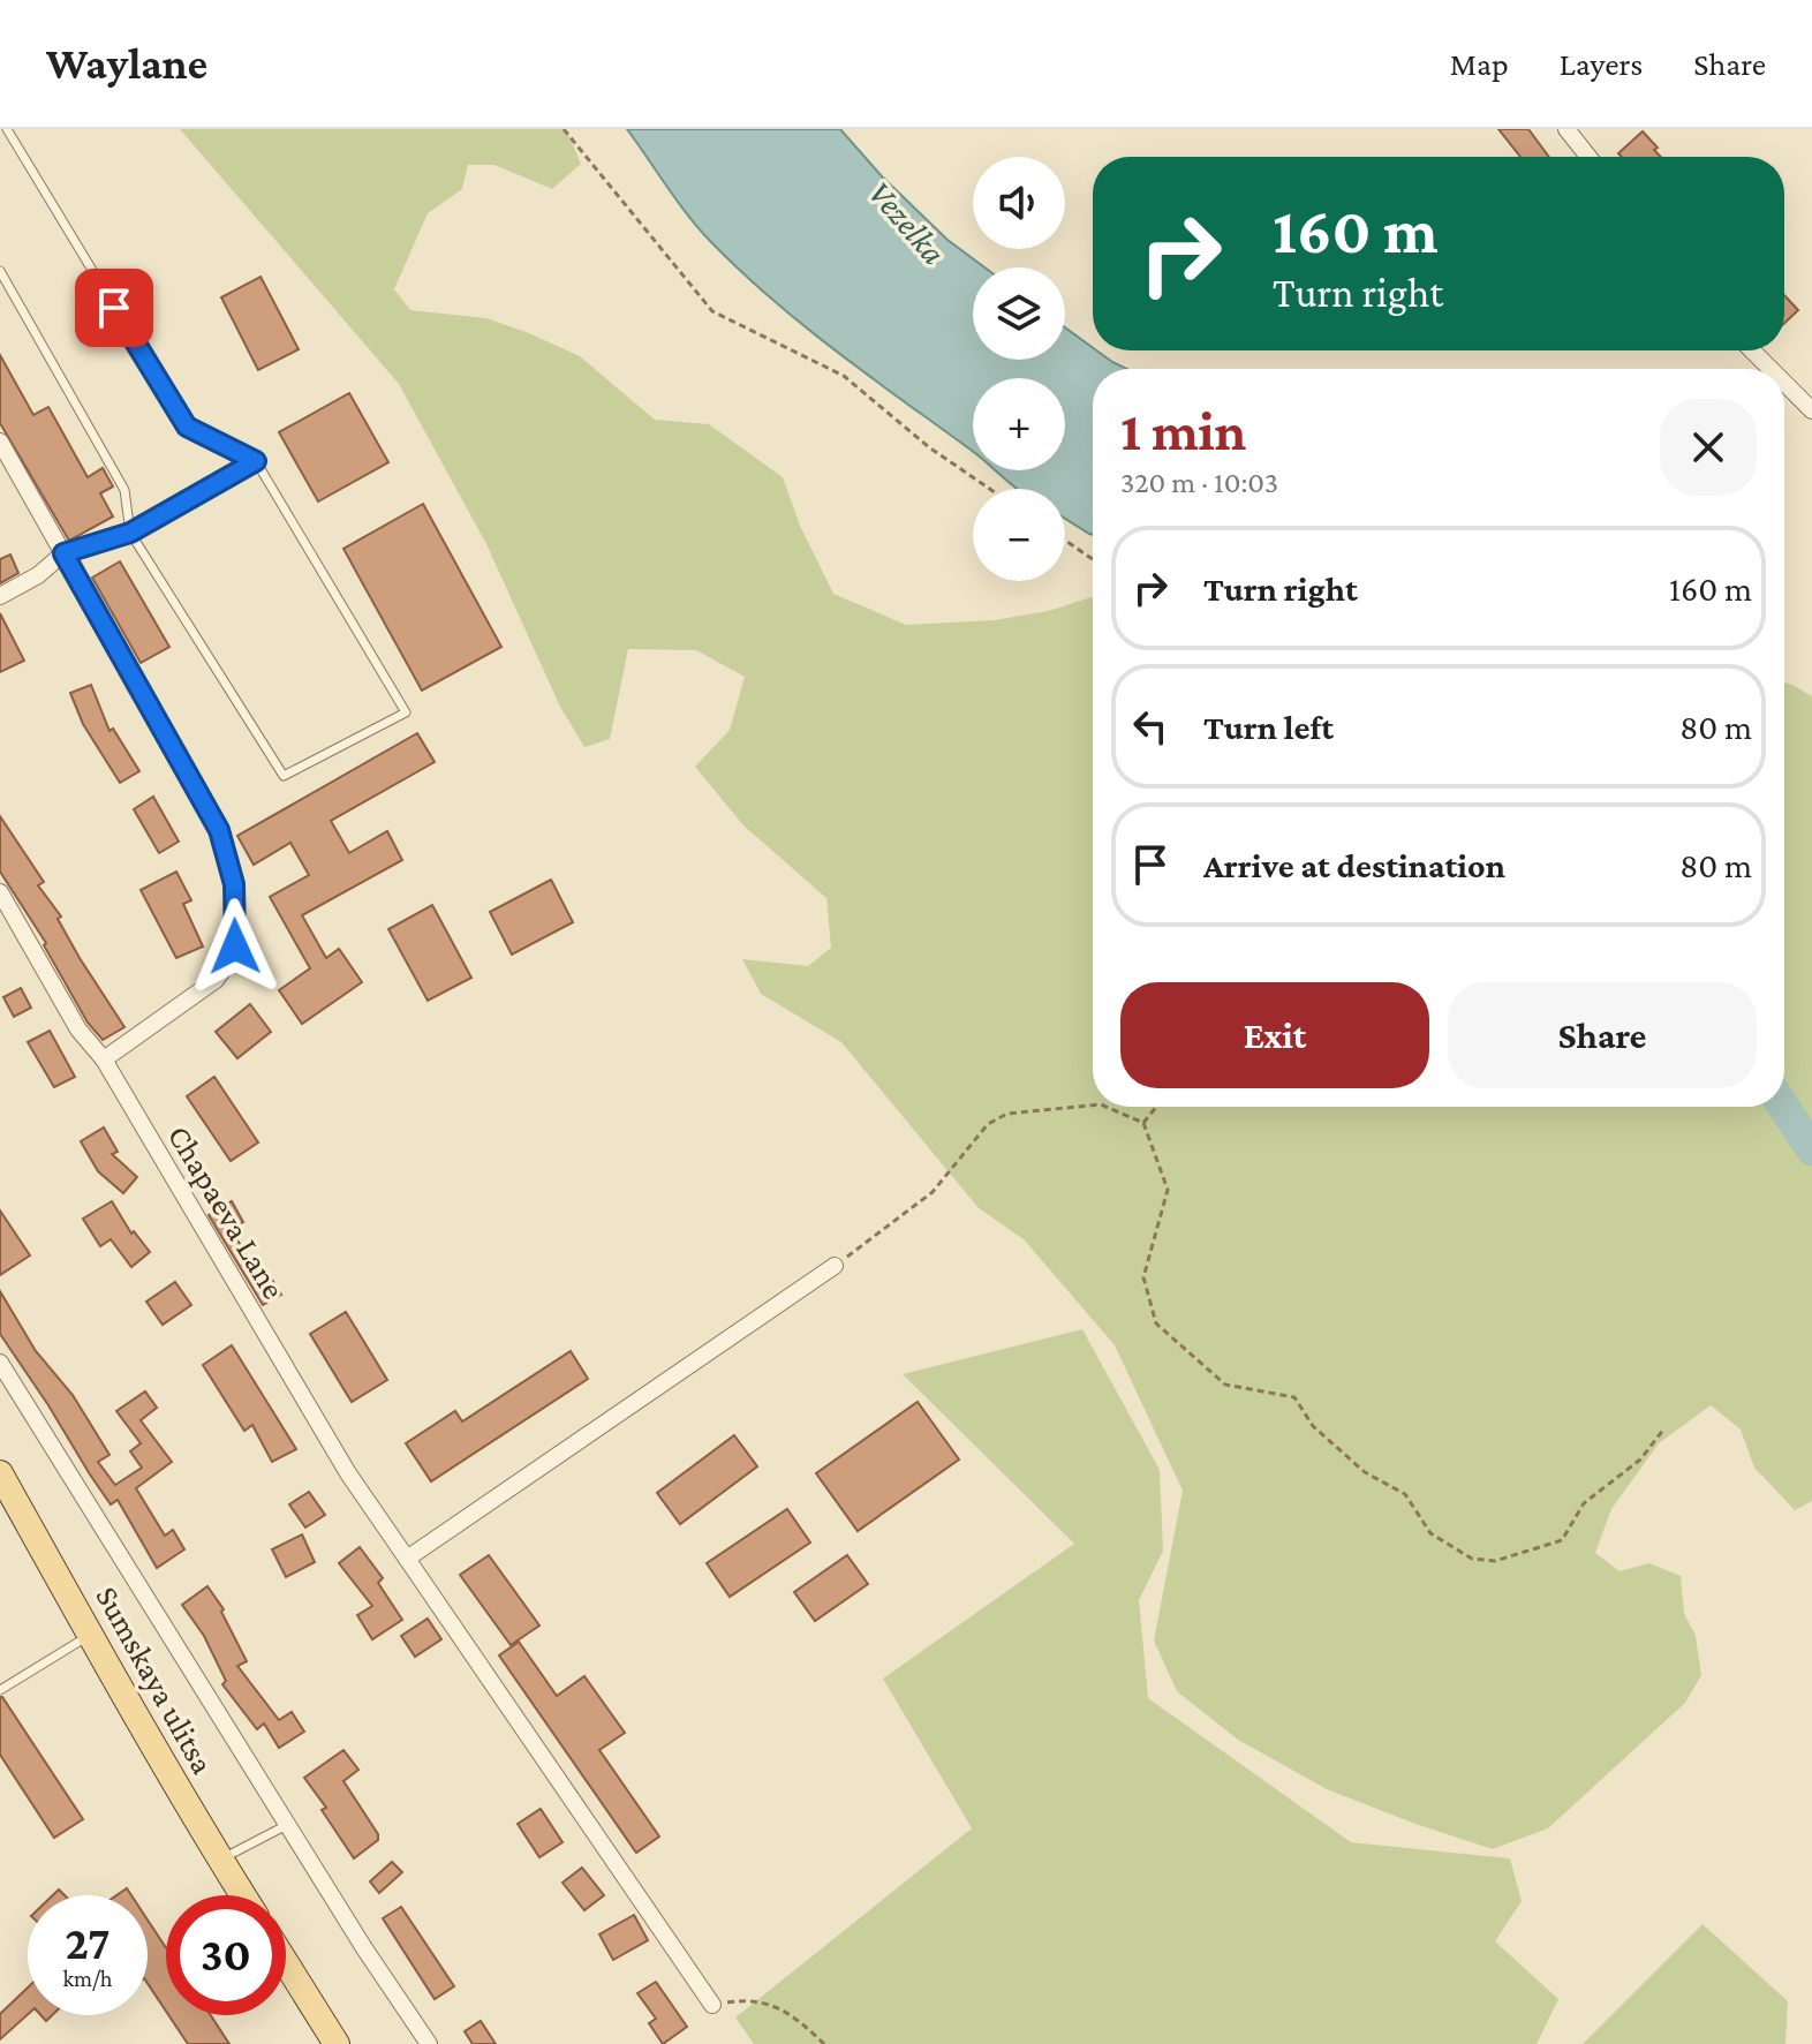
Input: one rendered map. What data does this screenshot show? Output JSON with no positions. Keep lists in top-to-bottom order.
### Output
{
  "streets": {
    "main road": ["Sumskaya ulitsa"],
    "street": ["Chapaeva Lane"]
  },
  "water": ["Vezelka"],
  "page": {
    "header": "Waylane",
    "nav": ["Map", "Layers", "Share"],
    "map_buttons": ["+", "−"],
    "turn": ["160 m", "Turn right"],
    "heading": ["1 min", "320 m · 10:03"],
    "list": [
      {
        "name": "Turn right",
        "value": "160 m"
      },
      {
        "name": "Turn left",
        "value": "80 m"
      },
      {
        "name": "Arrive at destination",
        "value": "80 m"
      }
    ],
    "buttons": ["Exit", "Share"],
    "speed": "27 km/h",
    "limit": "30"
  }
}
